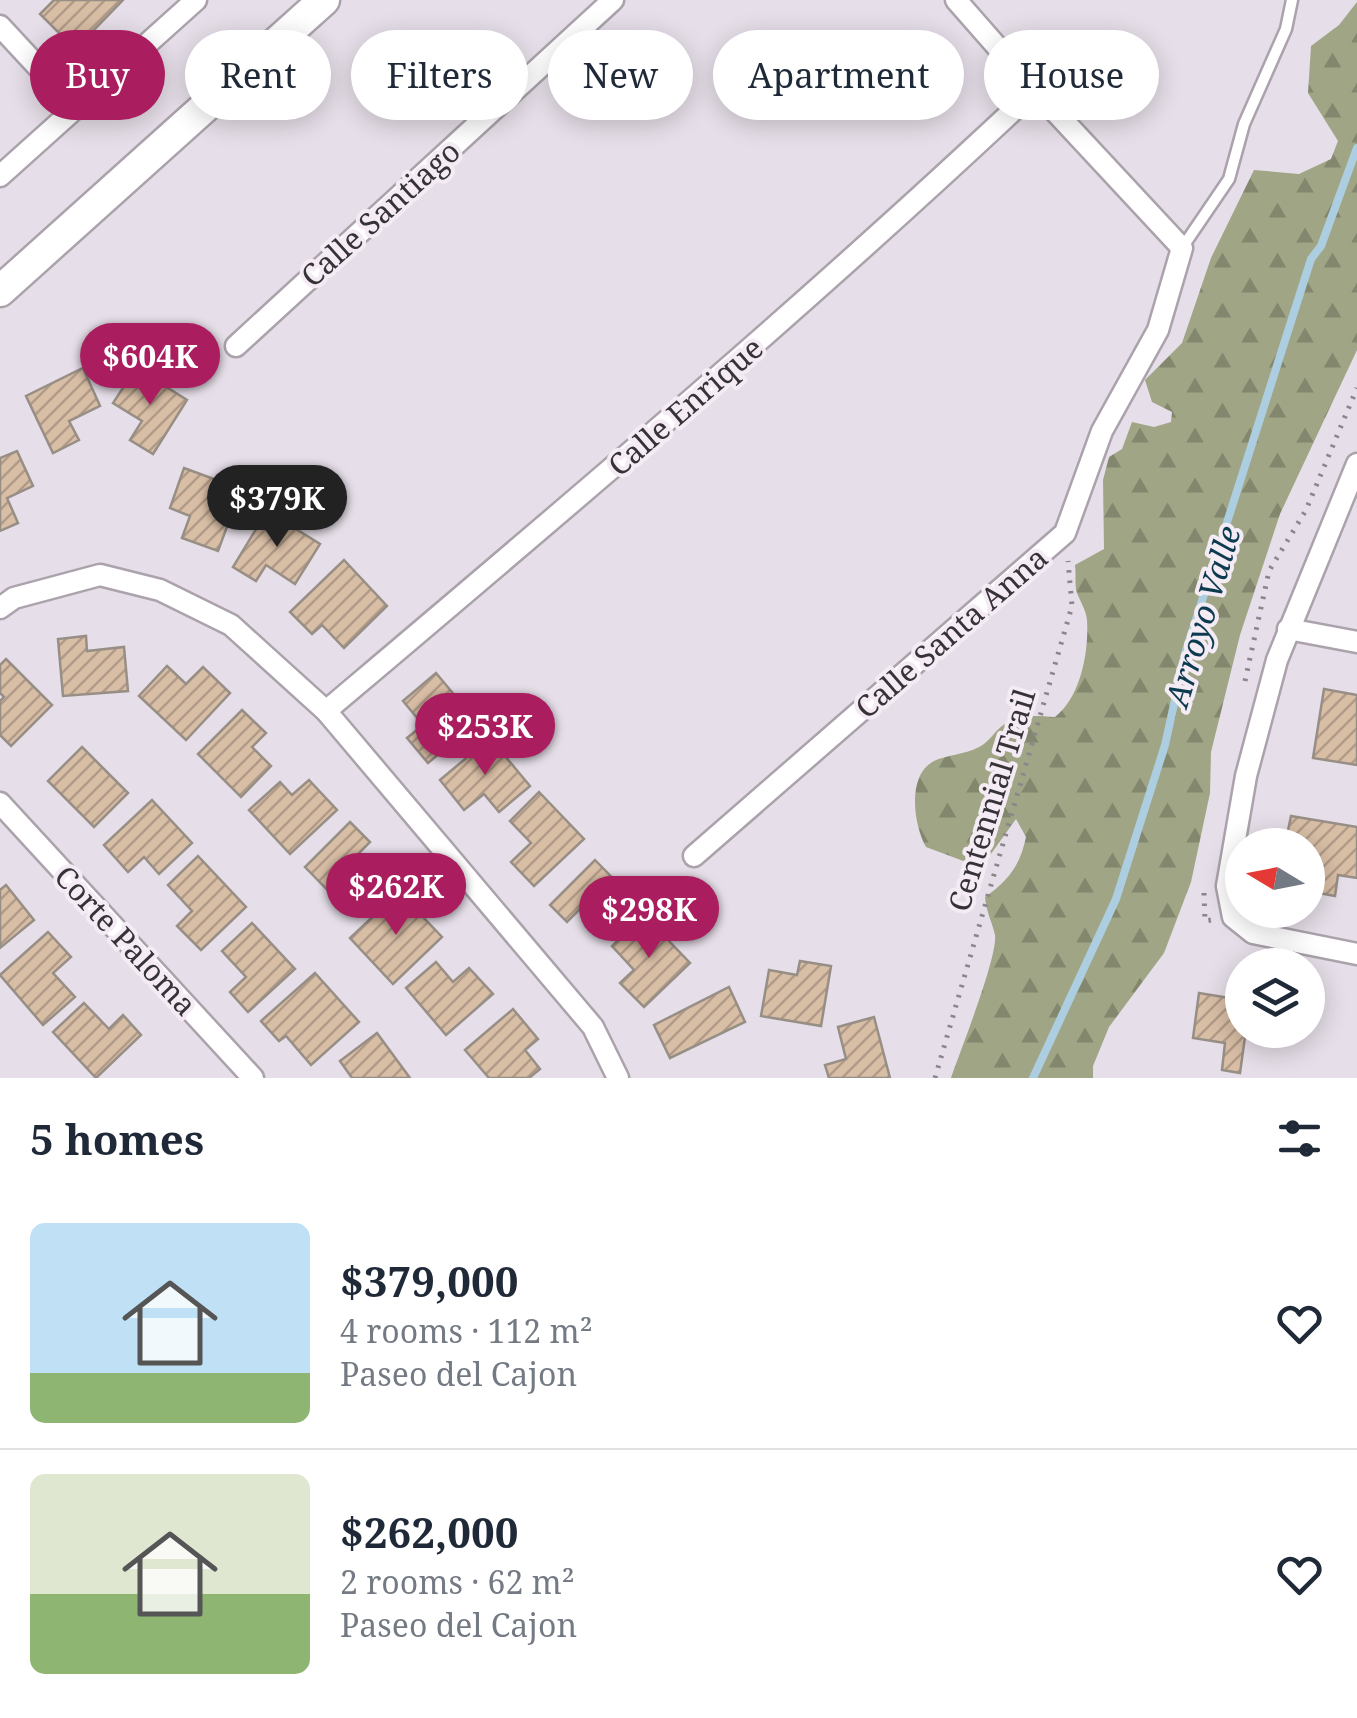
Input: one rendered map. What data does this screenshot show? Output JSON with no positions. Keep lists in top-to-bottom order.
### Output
{
  "streets": {
    "street": [
      "Calle Santiago",
      "Calle Enrique",
      "Calle Santa Anna",
      "Corte Paloma"
    ],
    "path": ["Centennial Trail"]
  },
  "crossings": [
    ["Calle Santa Anna", "Centennial Trail"]
  ],
  "water": ["Arroyo Valle"],
  "north": "left",
  "page": {
    "chip": [
      "Buy",
      "Rent",
      "Filters",
      "New",
      "Apartment",
      "House"
    ],
    "price": [
      "$604K",
      "$379K",
      "$253K",
      "$262K",
      "$298K"
    ],
    "heading": "5 homes",
    "list": [
      {
        "name": "$379,000",
        "note": "4 rooms · 112 m² · Paseo del Cajon"
      },
      {
        "name": "$262,000",
        "note": "2 rooms · 62 m² · Paseo del Cajon"
      }
    ]
  }
}
